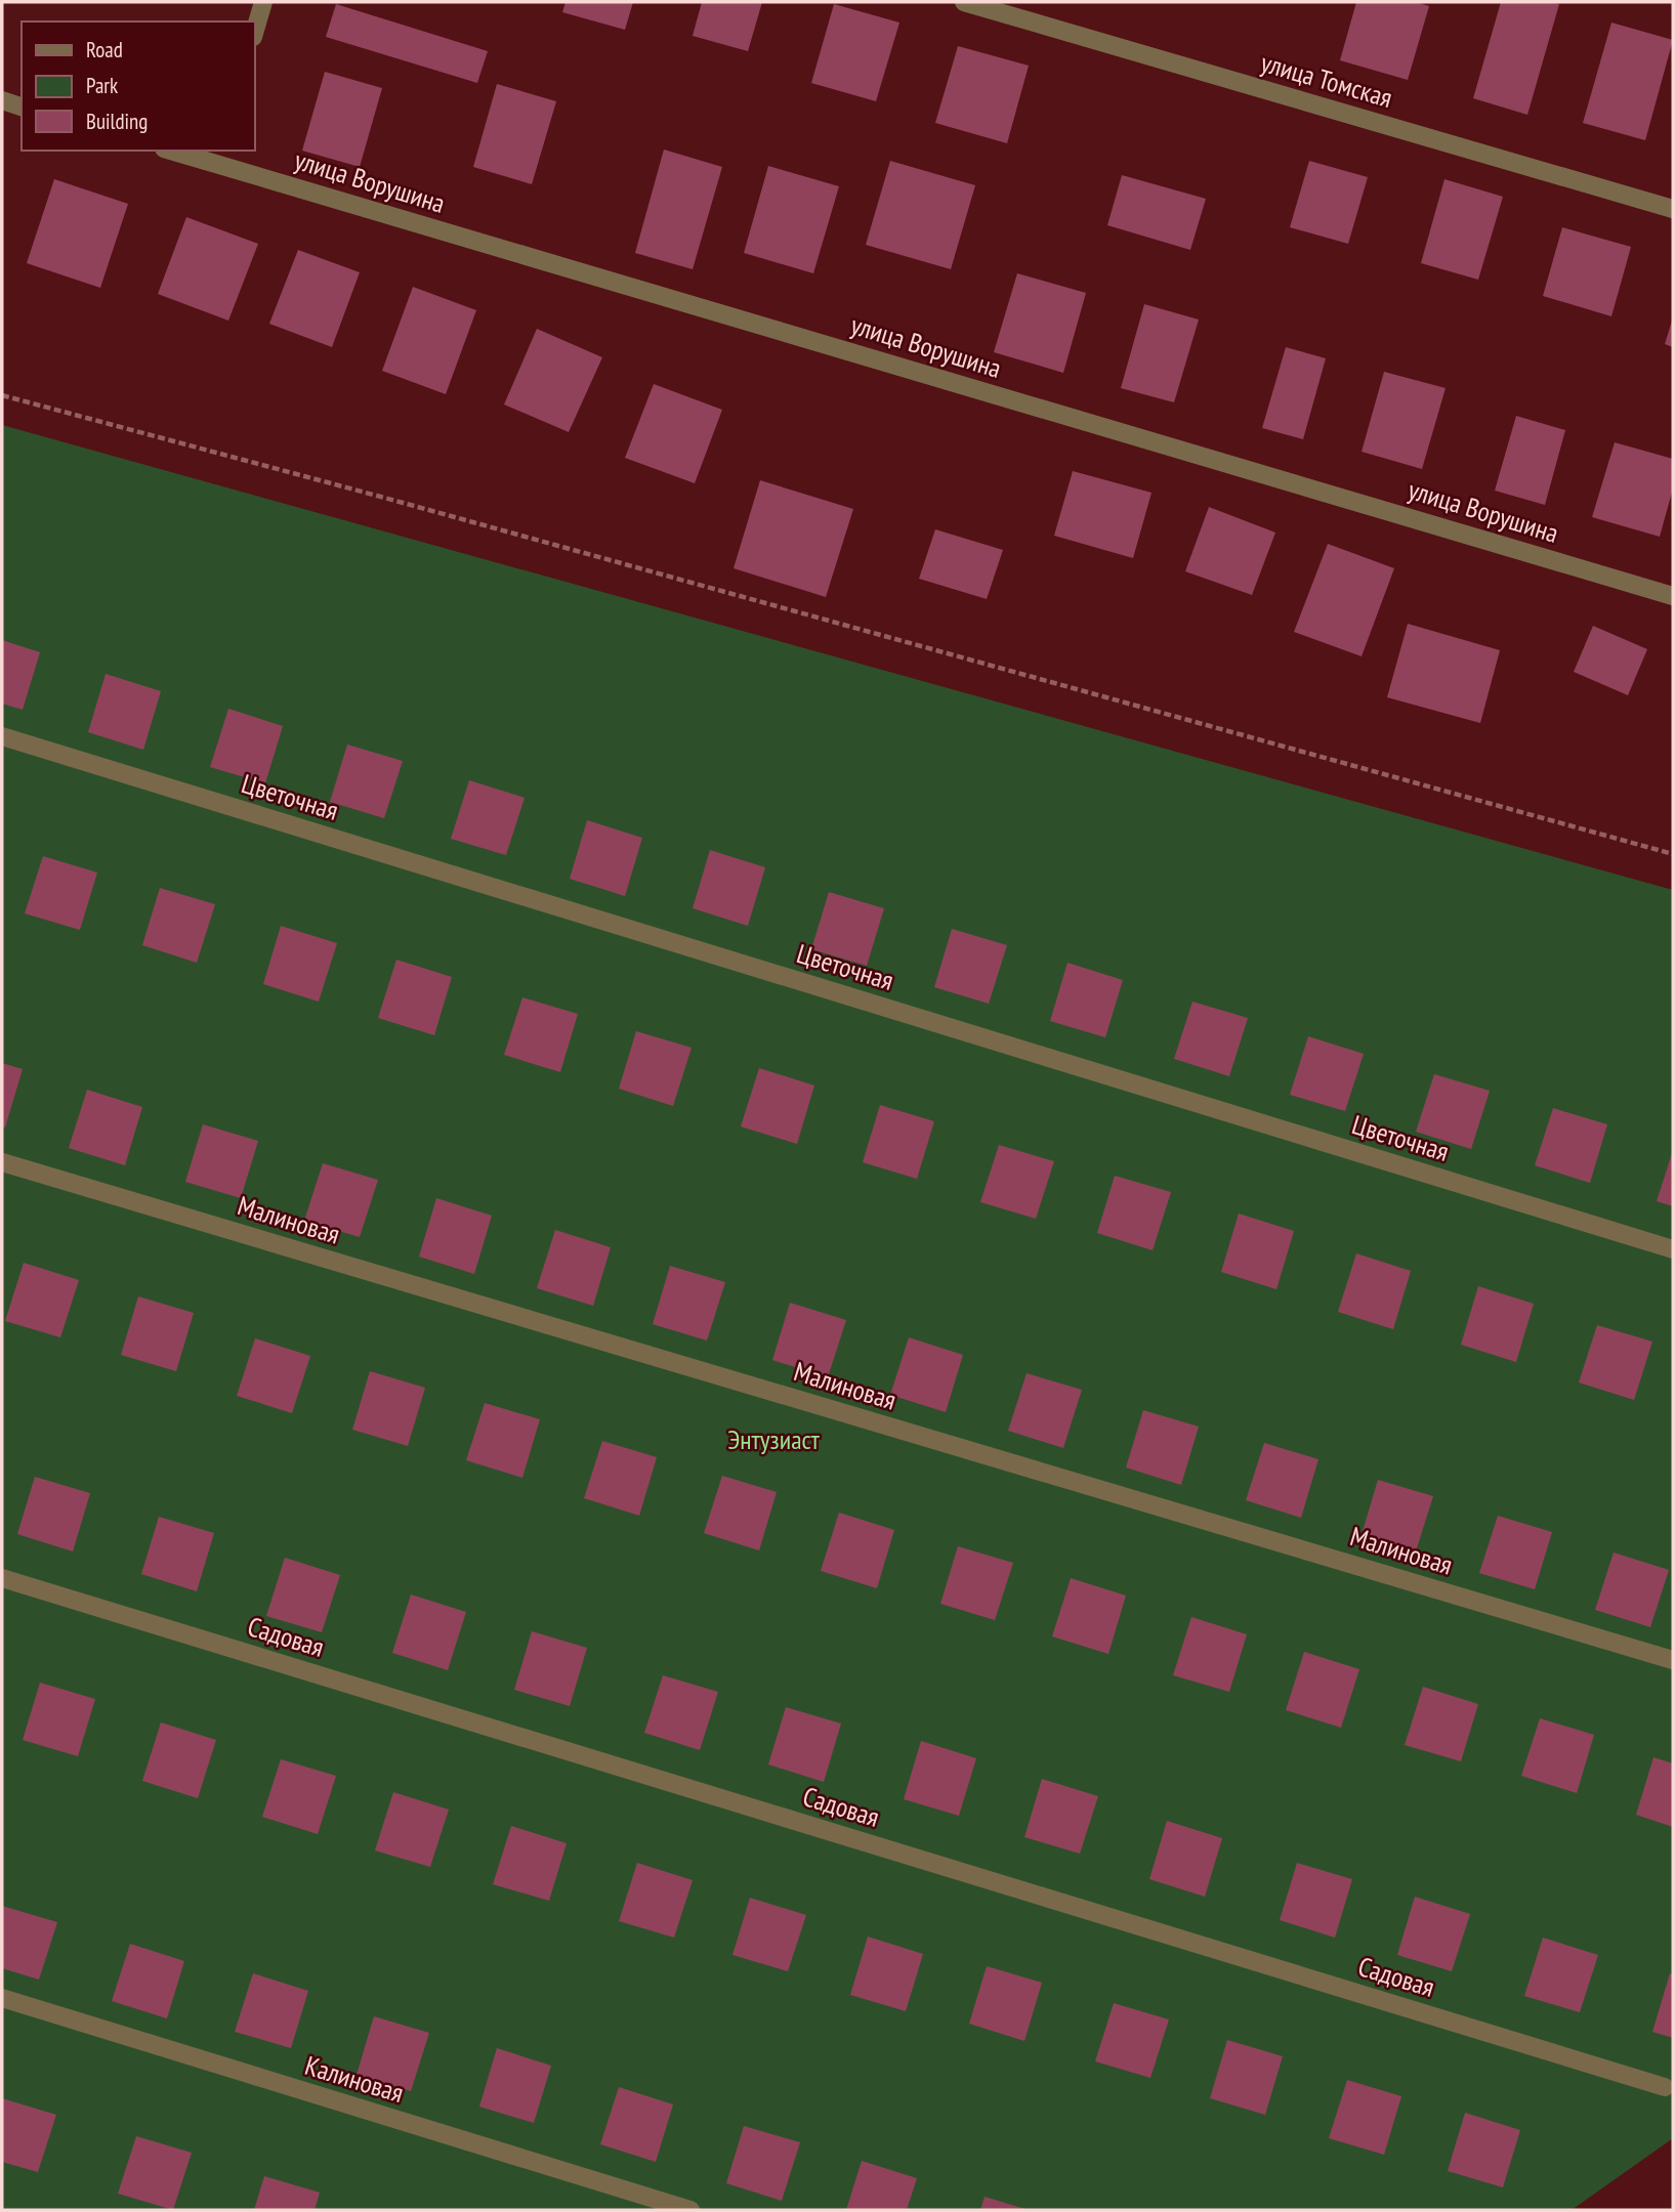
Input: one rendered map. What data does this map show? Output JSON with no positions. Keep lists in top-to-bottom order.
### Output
{
  "streets": {
    "street": [
      "улица Томская",
      "улица Ворушина",
      "Цветочная",
      "Малиновая",
      "Садовая",
      "Калиновая"
    ]
  },
  "parks": ["Энтузиаст"],
  "legend": ["Road", "Park", "Building"]
}
